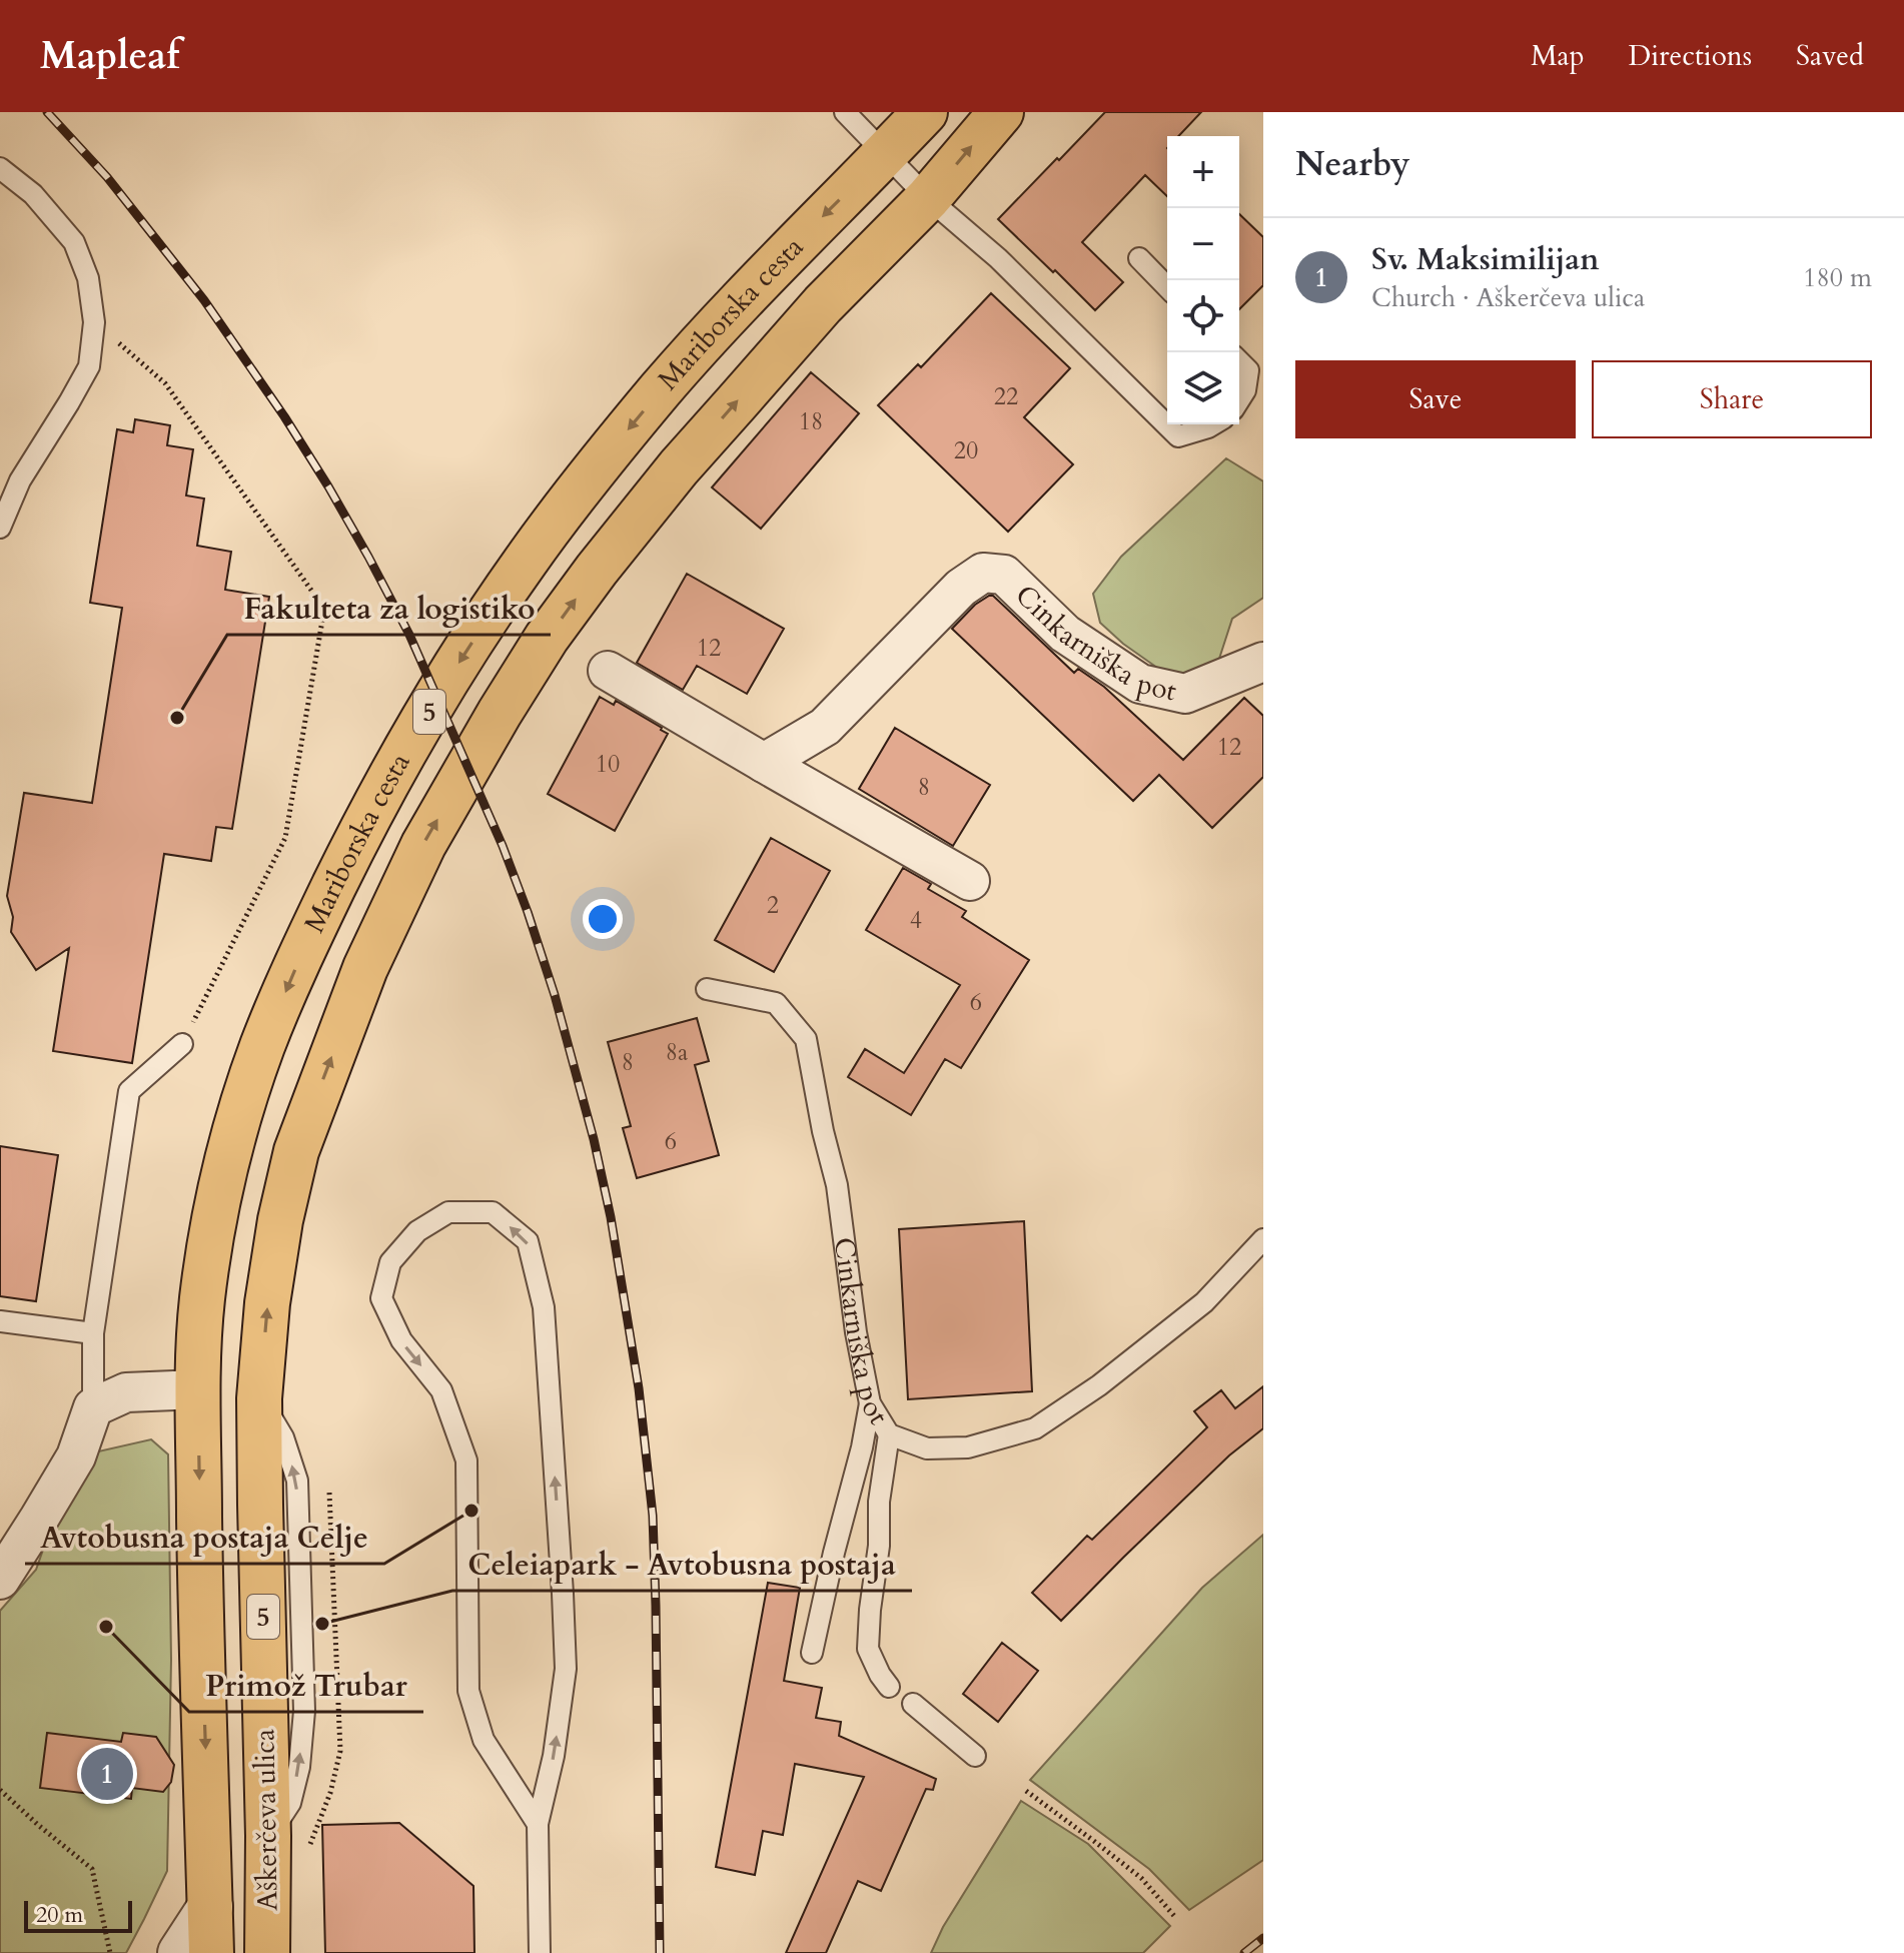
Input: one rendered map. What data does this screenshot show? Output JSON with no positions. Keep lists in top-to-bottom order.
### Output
{
  "streets": {
    "main road": ["Mariborska cesta", "5", "Aškerčeva ulica"],
    "street": ["Cinkarniška pot"]
  },
  "crossings": [
    ["Mariborska cesta", "Aškerčeva ulica"]
  ],
  "places": [
    "Fakulteta za logistiko",
    "Avtobusna postaja Celje",
    "Celeiapark - Avtobusna postaja",
    "Primož Trubar"
  ],
  "house_numbers": [
    "22",
    "18",
    "20",
    "12",
    "12",
    "10",
    "8",
    "2",
    "4",
    "6",
    "8a",
    "8",
    "6"
  ],
  "scale_bar": "20 m",
  "page": {
    "header": "Mapleaf",
    "nav": ["Map", "Directions", "Saved"],
    "heading": "Nearby",
    "map_buttons": ["+", "−"],
    "list": [
      {
        "mark": "1",
        "name": "Sv. Maksimilijan",
        "note": "Church · Aškerčeva ulica",
        "value": "180 m"
      }
    ],
    "buttons": ["Save", "Share"],
    "pins": "1",
    "scale": "20 m"
  }
}
